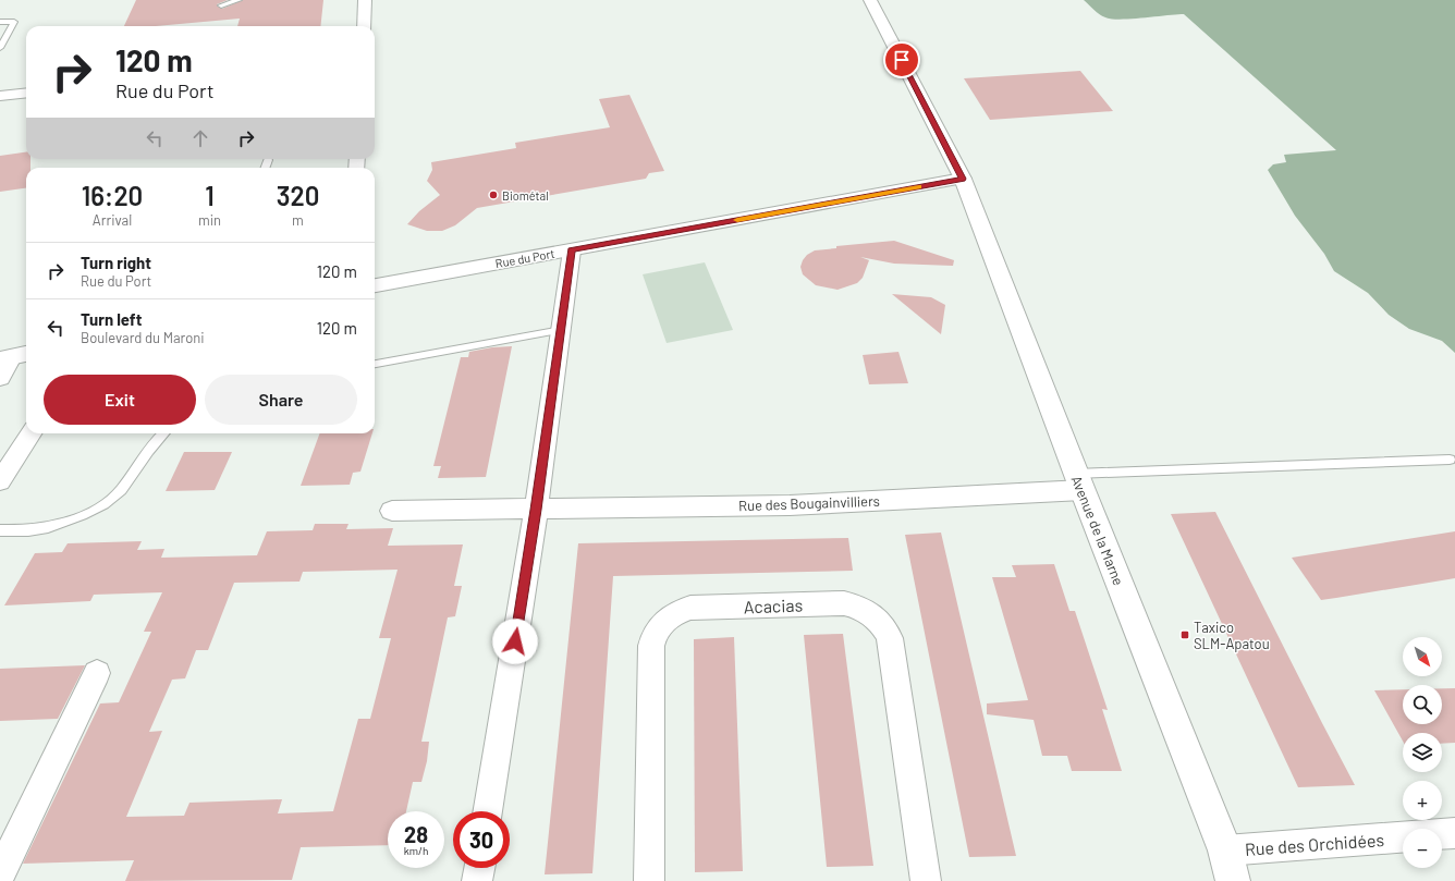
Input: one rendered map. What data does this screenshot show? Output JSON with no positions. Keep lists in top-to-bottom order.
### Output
{
  "streets": {
    "main road": ["Rue du Port", "Avenue de la Marne"],
    "street": ["Rue des Bougainvilliers", "Acacias", "Rue des Orchidées"]
  },
  "crossings": [
    ["Rue du Port", "Avenue de la Marne"],
    ["Rue des Bougainvilliers", "Avenue de la Marne"],
    ["Avenue de la Marne", "Rue des Orchidées"]
  ],
  "places": {
    "other": ["Biométal"],
    "transit": ["Taxico SLM-Apatou"]
  },
  "north": "bottom right",
  "page": {
    "turn": ["120 m", "Rue du Port"],
    "eta": [
      "16:20",
      "Arrival",
      "1",
      "min",
      "320",
      "m"
    ],
    "list": [
      {
        "name": "Turn right",
        "note": "Rue du Port",
        "value": "120 m"
      },
      {
        "name": "Turn left",
        "note": "Boulevard du Maroni",
        "value": "120 m"
      }
    ],
    "buttons": ["Exit", "Share"],
    "map_buttons": ["+", "−"],
    "speed": "28 km/h",
    "limit": "30"
  }
}
